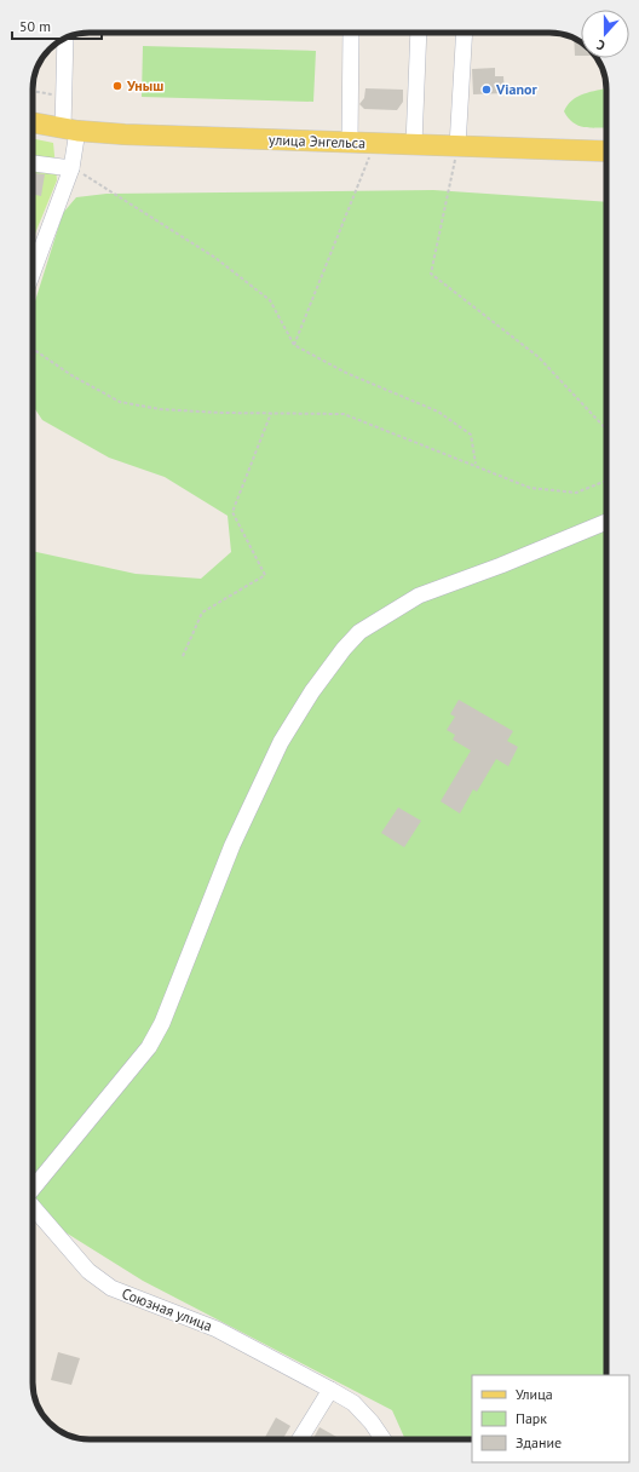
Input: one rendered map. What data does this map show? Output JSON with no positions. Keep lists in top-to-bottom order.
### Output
{
  "streets": {
    "main road": ["улица Энгельса"],
    "street": ["Союзная улица"]
  },
  "places": ["Уныш", "Vianor"],
  "legend": ["Улица", "Парк", "Здание"],
  "scale_bar": "50 m",
  "north": "bottom"
}
